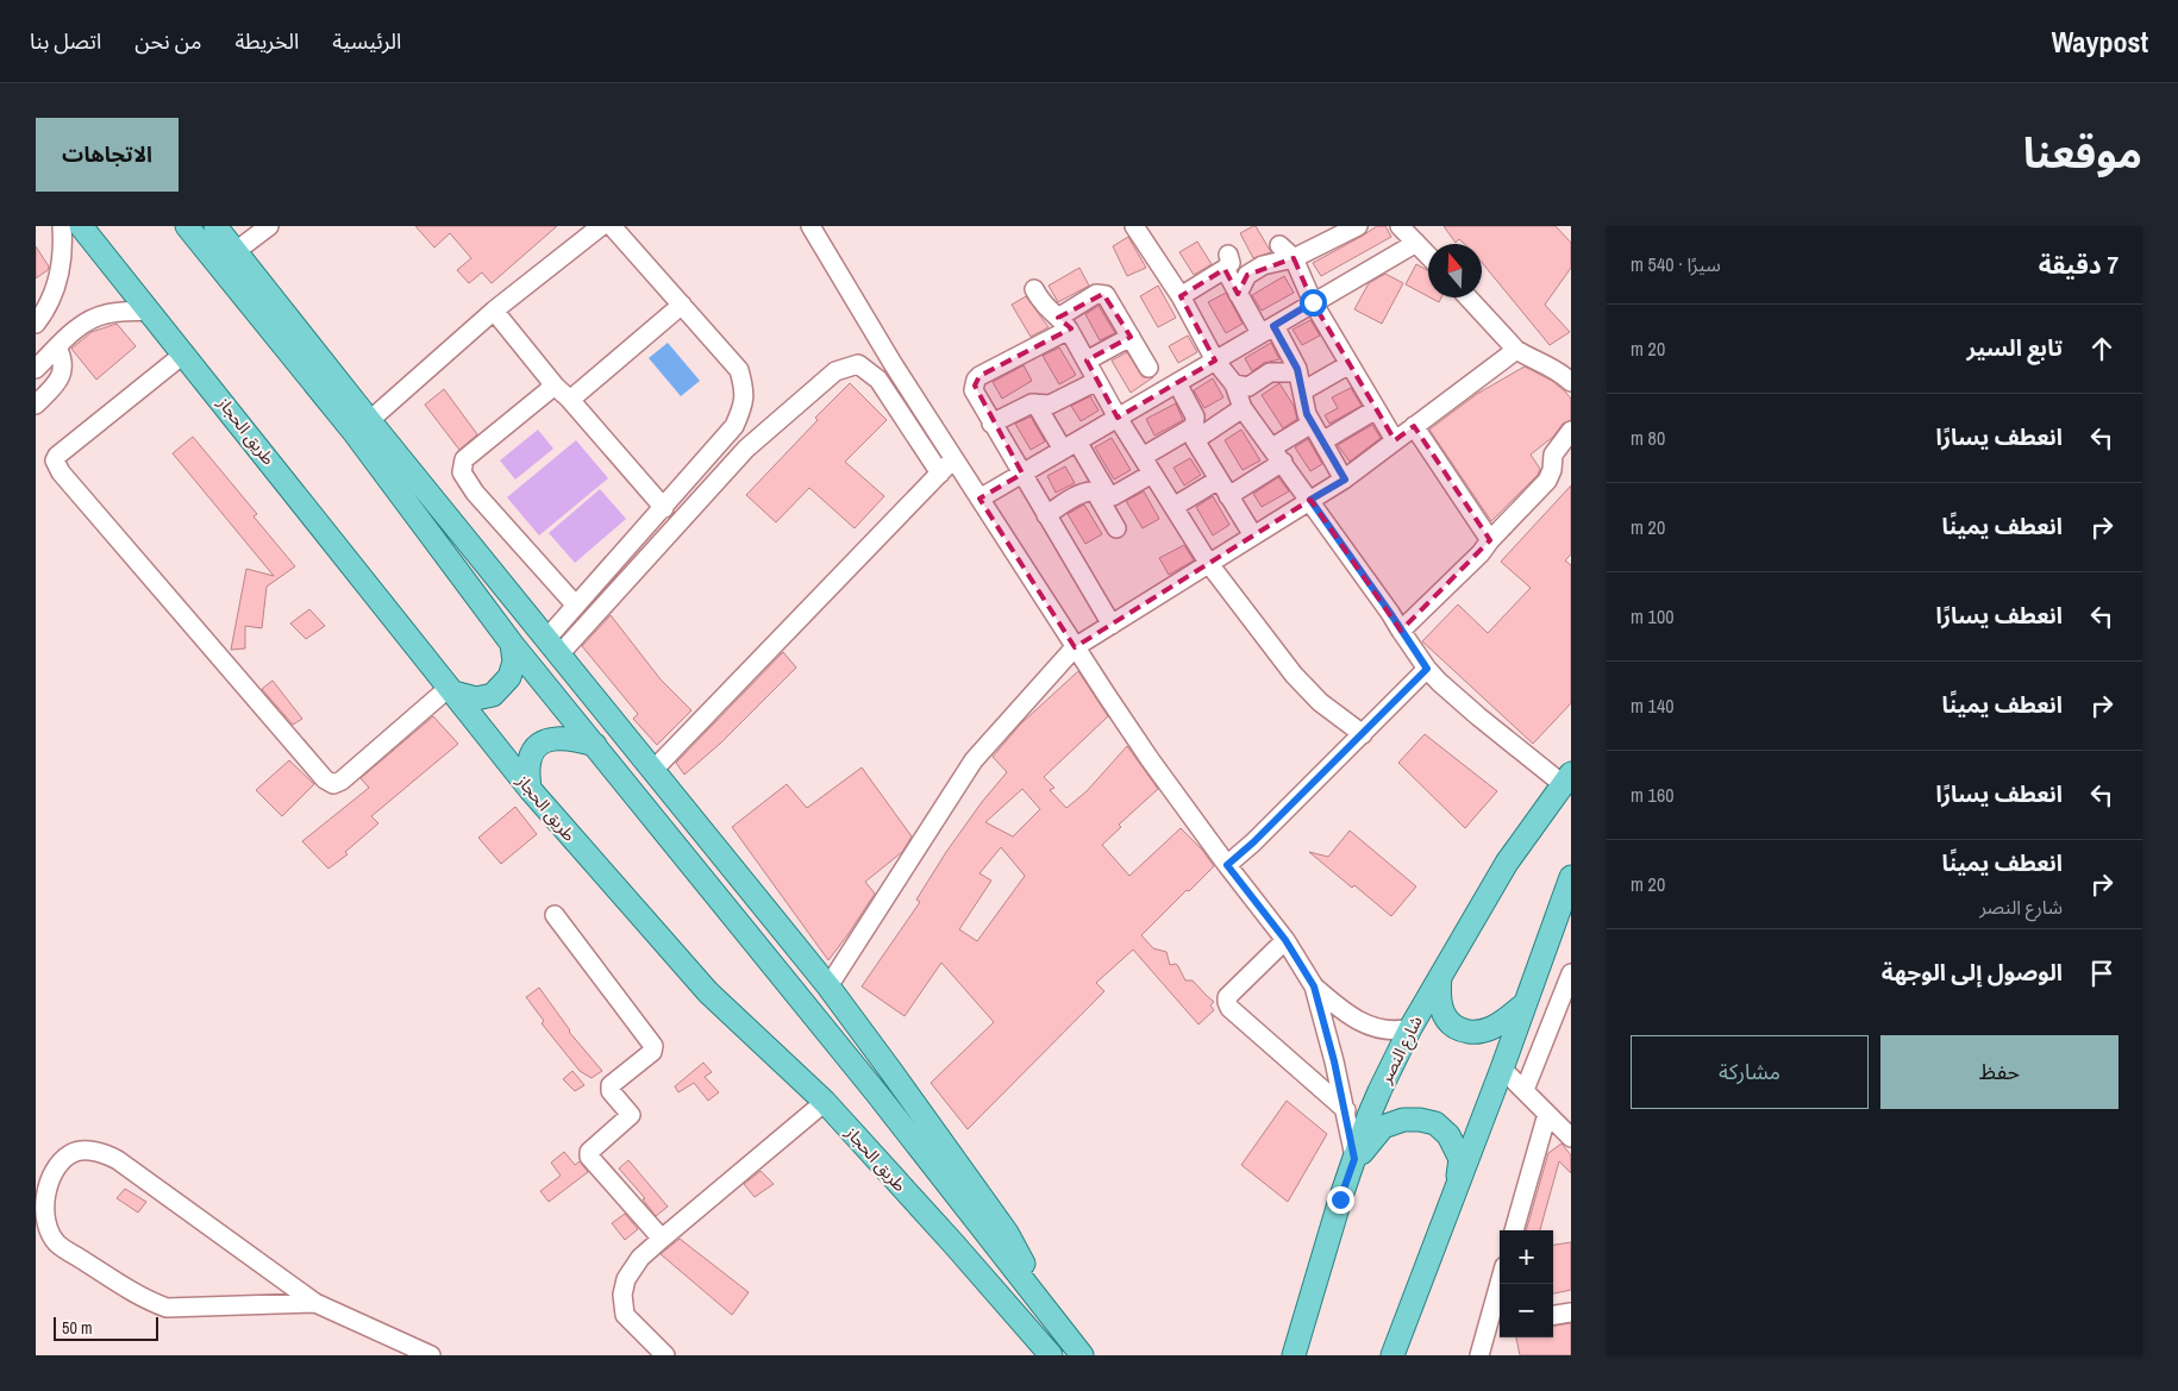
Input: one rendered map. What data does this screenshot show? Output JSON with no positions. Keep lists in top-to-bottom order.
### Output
{
  "streets": {
    "main road": ["طريق الحجاز", "شارع النصر"]
  },
  "scale_bar": "50 m",
  "north": "top",
  "page": {
    "header": "Waypost",
    "nav": [
      "الرئيسية",
      "الخريطة",
      "من نحن",
      "اتصل بنا"
    ],
    "title": "موقعنا",
    "buttons": [
      "الاتجاهات",
      ["حفظ", "مشاركة"]
    ],
    "heading": ["7 دقيقة", "سيرًا · 540 m"],
    "list": [
      ["تابع السير", "20 m"],
      ["انعطف يسارًا", "80 m"],
      ["انعطف يمينًا", "20 m"],
      ["انعطف يسارًا", "100 m"],
      ["انعطف يمينًا", "140 m"],
      ["انعطف يسارًا", "160 m"],
      ["انعطف يمينًا", "شارع النصر", "20 m"],
      "الوصول إلى الوجهة"
    ],
    "map_buttons": ["+", "−"],
    "scale": "50 m"
  }
}
